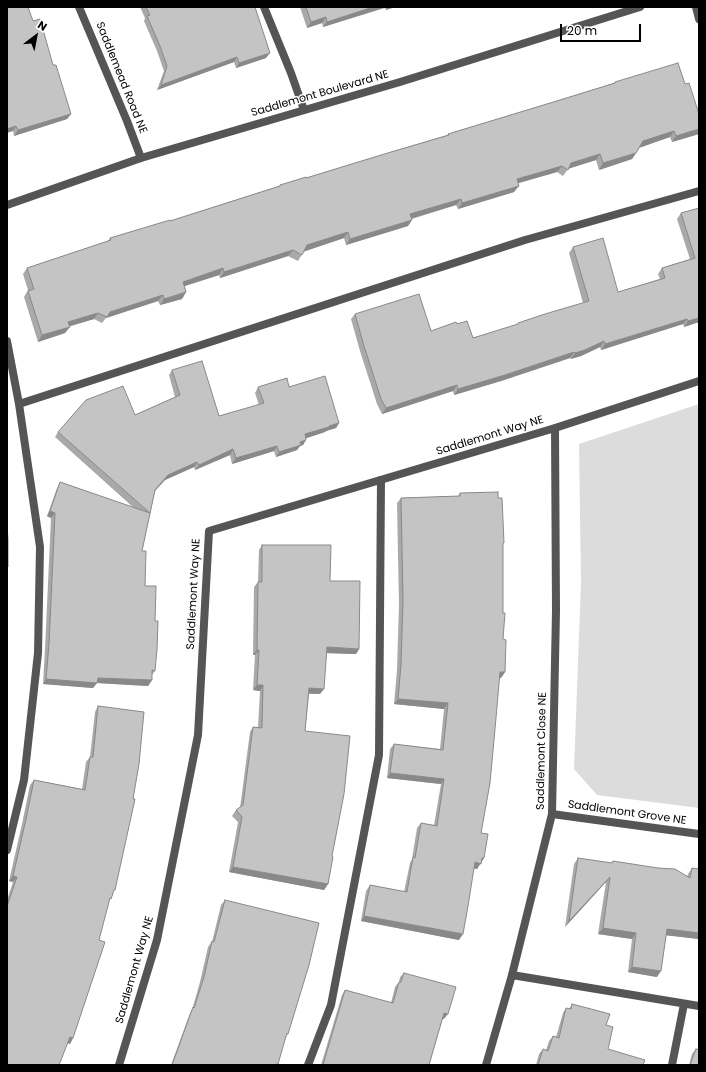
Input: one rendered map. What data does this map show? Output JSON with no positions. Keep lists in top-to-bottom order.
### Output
{
  "streets": {
    "street": [
      "Saddlemead Road NE",
      "Saddlemont Boulevard NE",
      "Saddlemont Way NE",
      "Saddlemont Close NE",
      "Saddlemont Grove NE"
    ]
  },
  "crossings": [
    ["Saddlemead Road NE", "Saddlemont Boulevard NE"],
    ["Saddlemont Way NE", "Saddlemont Close NE"],
    ["Saddlemont Close NE", "Saddlemont Grove NE"]
  ],
  "scale_bar": "20 m",
  "north": "top right"
}
